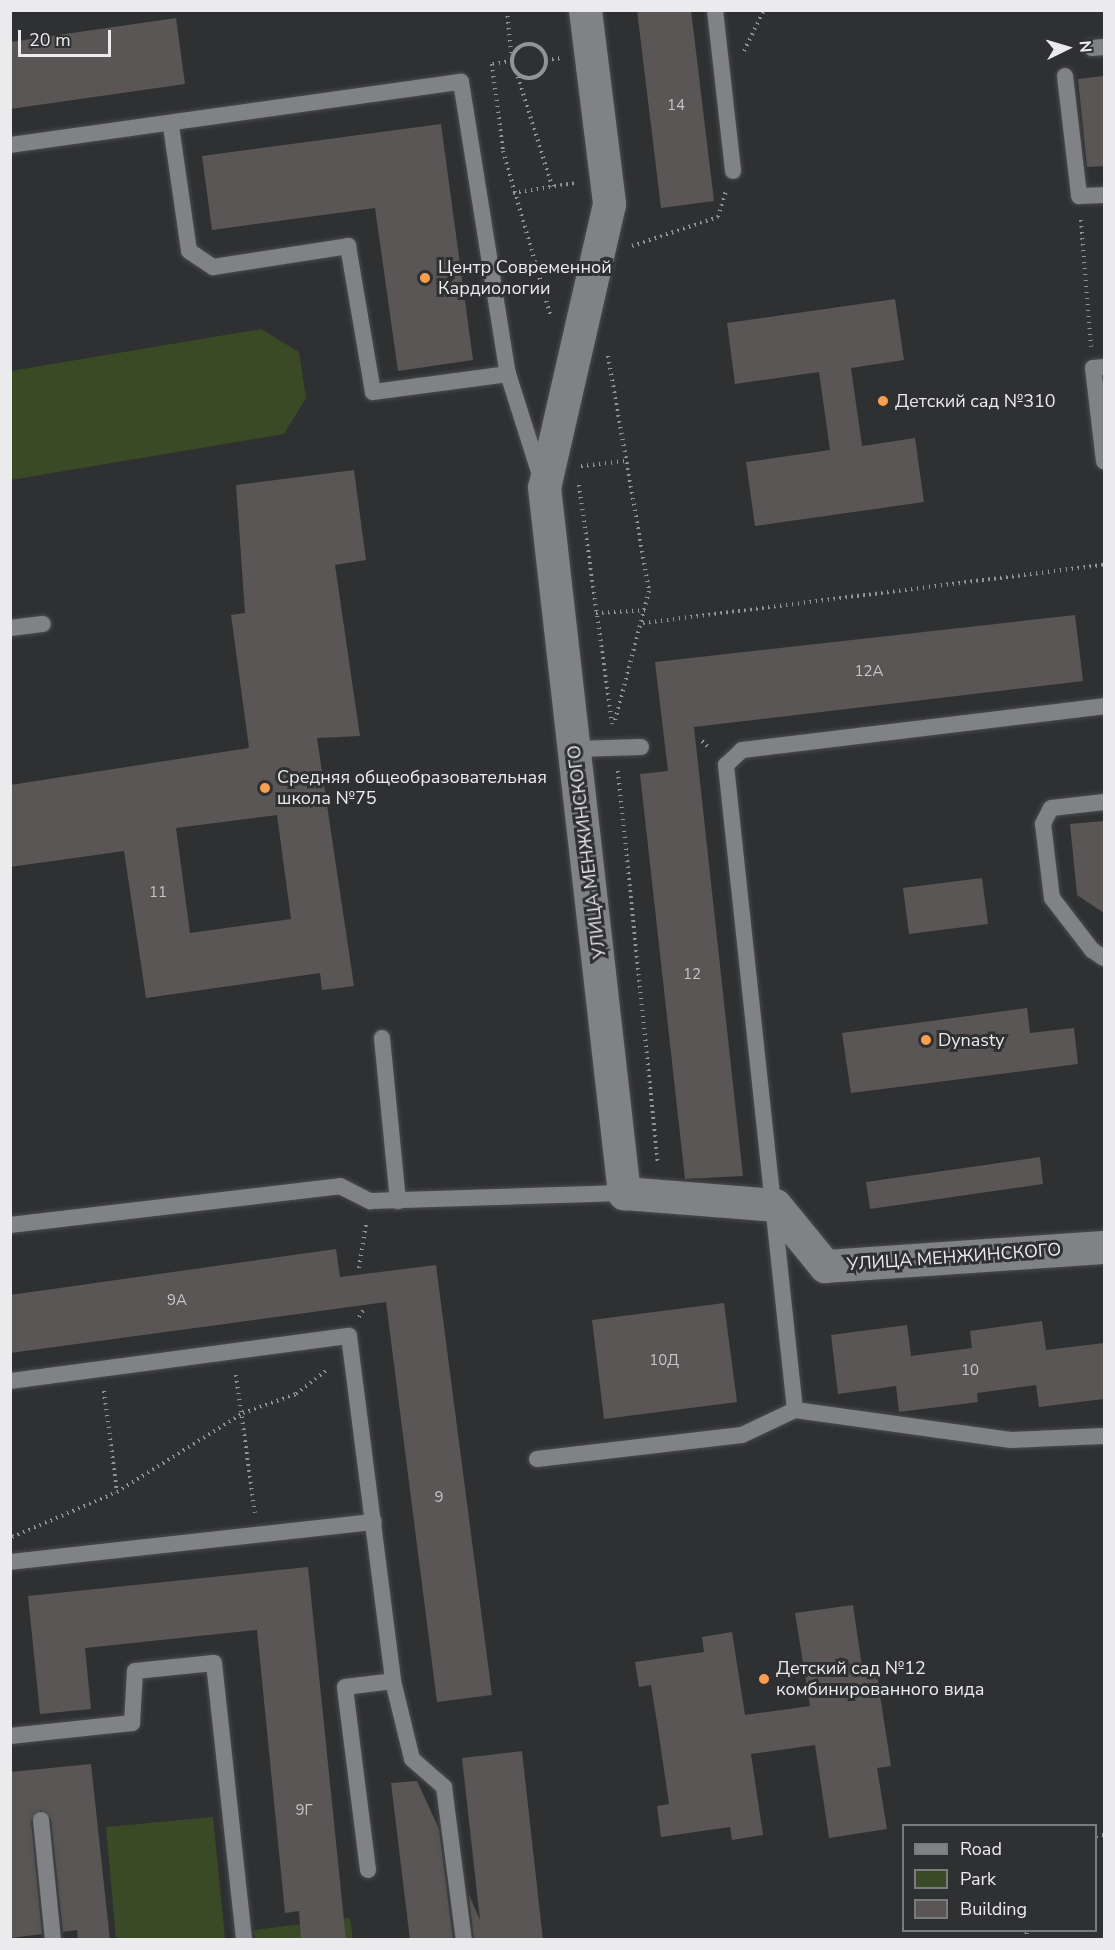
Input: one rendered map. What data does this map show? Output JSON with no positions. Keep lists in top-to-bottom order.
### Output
{
  "streets": {
    "street": ["УЛИЦА МЕНЖИНСКОГО"]
  },
  "places": [
    "Центр Современной Кардиологии",
    "Детский сад №310",
    "Средняя общеобразовательная школа №75",
    "Dynasty",
    "Детский сад №12 комбинированного вида"
  ],
  "house_numbers": [
    "14",
    "12А",
    "11",
    "12",
    "9А",
    "10Д",
    "10",
    "9",
    "9Г"
  ],
  "legend": ["Road", "Park", "Building"],
  "scale_bar": "20 m",
  "north": "right"
}
